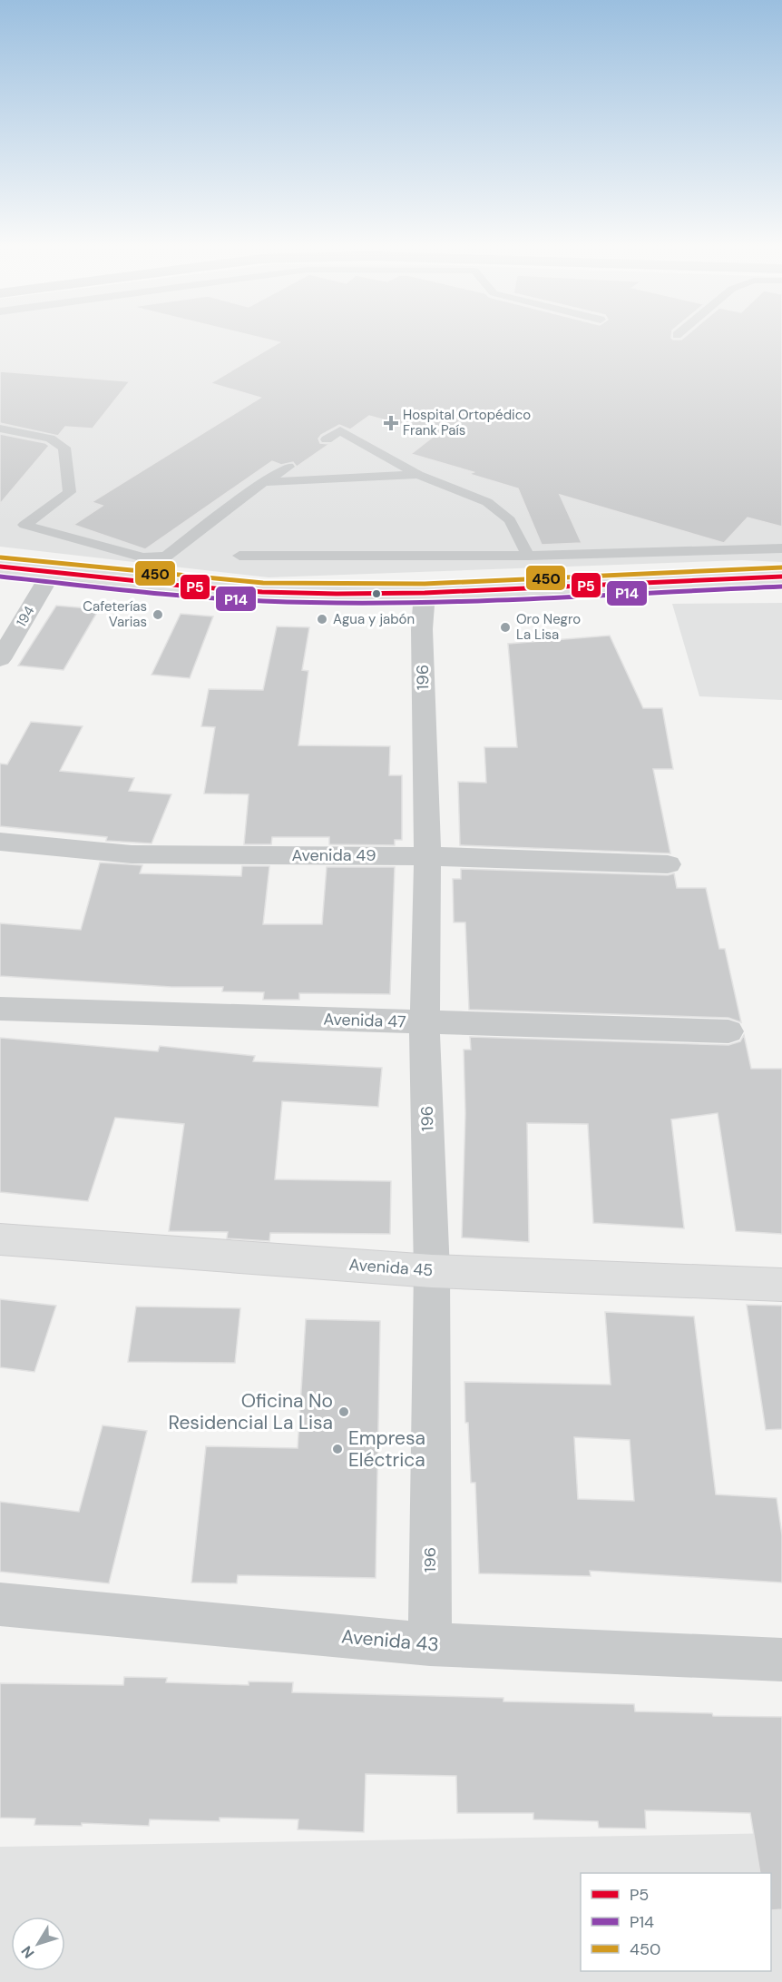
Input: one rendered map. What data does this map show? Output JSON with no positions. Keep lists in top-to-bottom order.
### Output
{
  "streets": {
    "main road": ["Avenida 45"],
    "street": [
      "194",
      "196",
      "Avenida 49",
      "Avenida 47",
      "Avenida 43"
    ]
  },
  "crossings": [
    ["196", "Avenida 49"],
    ["196", "Avenida 47"],
    ["196", "Avenida 45"],
    ["196", "Avenida 43"]
  ],
  "places": {
    "health": ["Hospital Ortopédico Frank País"],
    "other": [
      "Cafeterías Varias",
      "Agua y jabón",
      "Oro Negro La Lisa",
      "Oficina No Residencial La Lisa",
      "Empresa Eléctrica"
    ]
  },
  "lines": ["transit line 450", "transit line P5", "transit line P14"],
  "legend": ["P5", "P14", "450"],
  "north": "bottom left"
}
